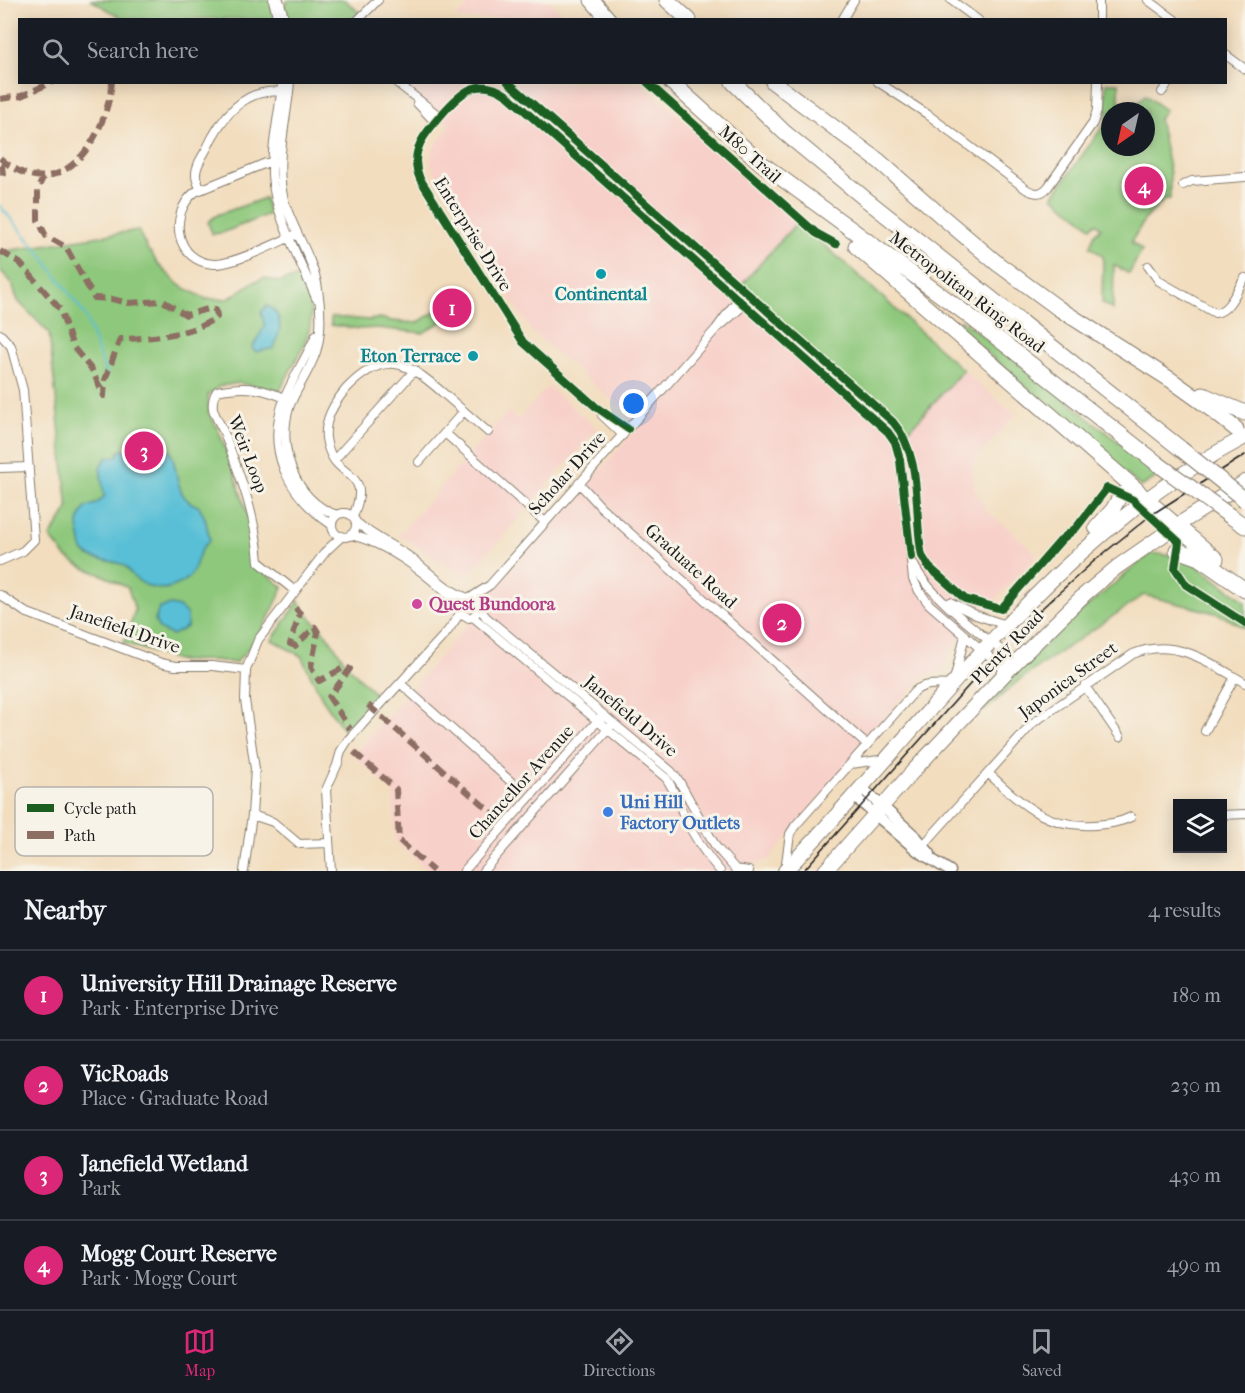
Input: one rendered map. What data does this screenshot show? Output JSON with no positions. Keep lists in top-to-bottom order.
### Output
{
  "streets": {
    "highway": ["Metropolitan Ring Road", "Plenty Road"],
    "street": [
      "Enterprise Drive",
      "Weir Loop",
      "Scholar Drive",
      "Graduate Road",
      "Janefield Drive",
      "Japonica Street",
      "Chancellor Avenue"
    ],
    "cycle path": ["M80 Trail"]
  },
  "crossings": [
    ["Enterprise Drive", "Scholar Drive"],
    ["Enterprise Drive", "Plenty Road"],
    ["Scholar Drive", "Graduate Road"],
    ["Scholar Drive", "Janefield Drive"],
    ["Graduate Road", "Plenty Road"],
    ["Janefield Drive", "Chancellor Avenue"]
  ],
  "places": [
    "Continental",
    "Eton Terrace",
    "Quest Bundoora",
    "Uni Hill Factory Outlets"
  ],
  "legend": ["Cycle path", "Path"],
  "north": "bottom left",
  "page": {
    "search": "Search here",
    "pins": [
      "4",
      "1",
      "3",
      "2"
    ],
    "heading": ["Nearby", "4 results"],
    "list": [
      {
        "mark": "1",
        "name": "University Hill Drainage Reserve",
        "note": "Park · Enterprise Drive",
        "value": "180 m"
      },
      {
        "mark": "2",
        "name": "VicRoads",
        "note": "Place · Graduate Road",
        "value": "230 m"
      },
      {
        "mark": "3",
        "name": "Janefield Wetland",
        "note": "Park",
        "value": "430 m"
      },
      {
        "mark": "4",
        "name": "Mogg Court Reserve",
        "note": "Park · Mogg Court",
        "value": "490 m"
      }
    ],
    "nav": ["Map", "Directions", "Saved"]
  }
}
